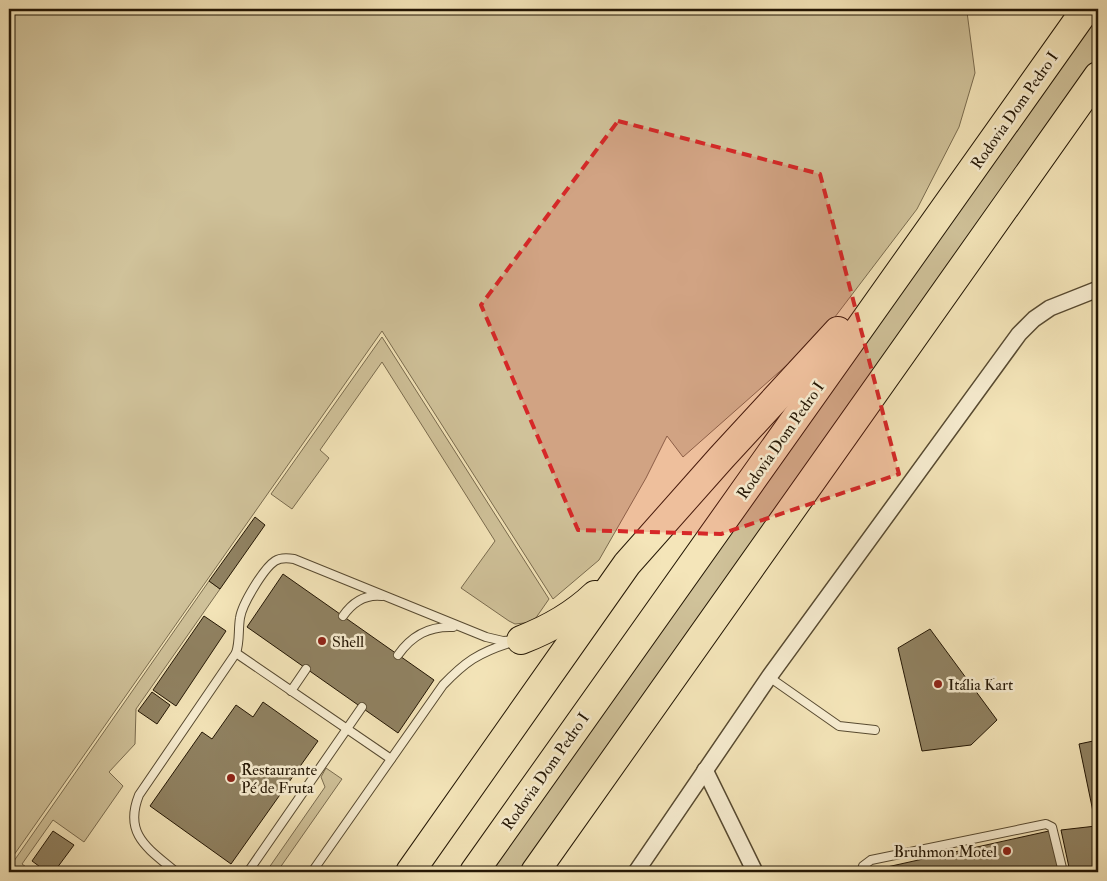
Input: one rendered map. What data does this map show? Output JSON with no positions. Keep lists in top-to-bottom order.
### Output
{
  "streets": {
    "highway": ["Rodovia Dom Pedro I"]
  },
  "places": [
    "Shell",
    "Itália Kart",
    "Restaurante Pé de Fruta",
    "Bruhmon Motel"
  ]
}
